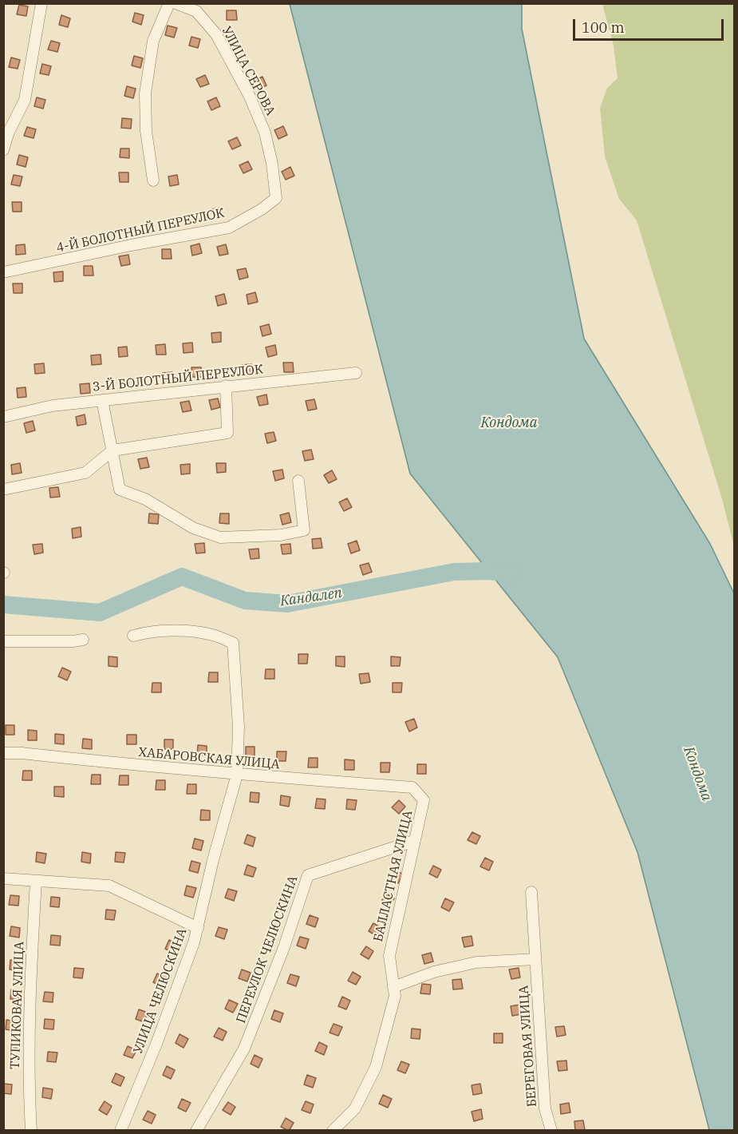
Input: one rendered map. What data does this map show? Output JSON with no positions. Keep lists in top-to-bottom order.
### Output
{
  "streets": {
    "street": [
      "УЛИЦА СЕРОВА",
      "4-Й БОЛОТНЫЙ ПЕРЕУЛОК",
      "3-Й БОЛОТНЫЙ ПЕРЕУЛОК",
      "ХАБАРОВСКАЯ УЛИЦА",
      "БАЛЛАСТНАЯ УЛИЦА",
      "ПЕРЕУЛОК ЧЕЛЮСКИНА",
      "УЛИЦА ЧЕЛЮСКИНА",
      "ТУПИКОВАЯ УЛИЦА",
      "БЕРЕГОВАЯ УЛИЦА"
    ]
  },
  "crossings": [
    ["УЛИЦА СЕРОВА", "4-Й БОЛОТНЫЙ ПЕРЕУЛОК"],
    ["ХАБАРОВСКАЯ УЛИЦА", "БАЛЛАСТНАЯ УЛИЦА"],
    ["ХАБАРОВСКАЯ УЛИЦА", "УЛИЦА ЧЕЛЮСКИНА"],
    ["БАЛЛАСТНАЯ УЛИЦА", "ПЕРЕУЛОК ЧЕЛЮСКИНА"]
  ],
  "water": ["Кондома", "Кандалеп"],
  "scale_bar": "100 m"
}
